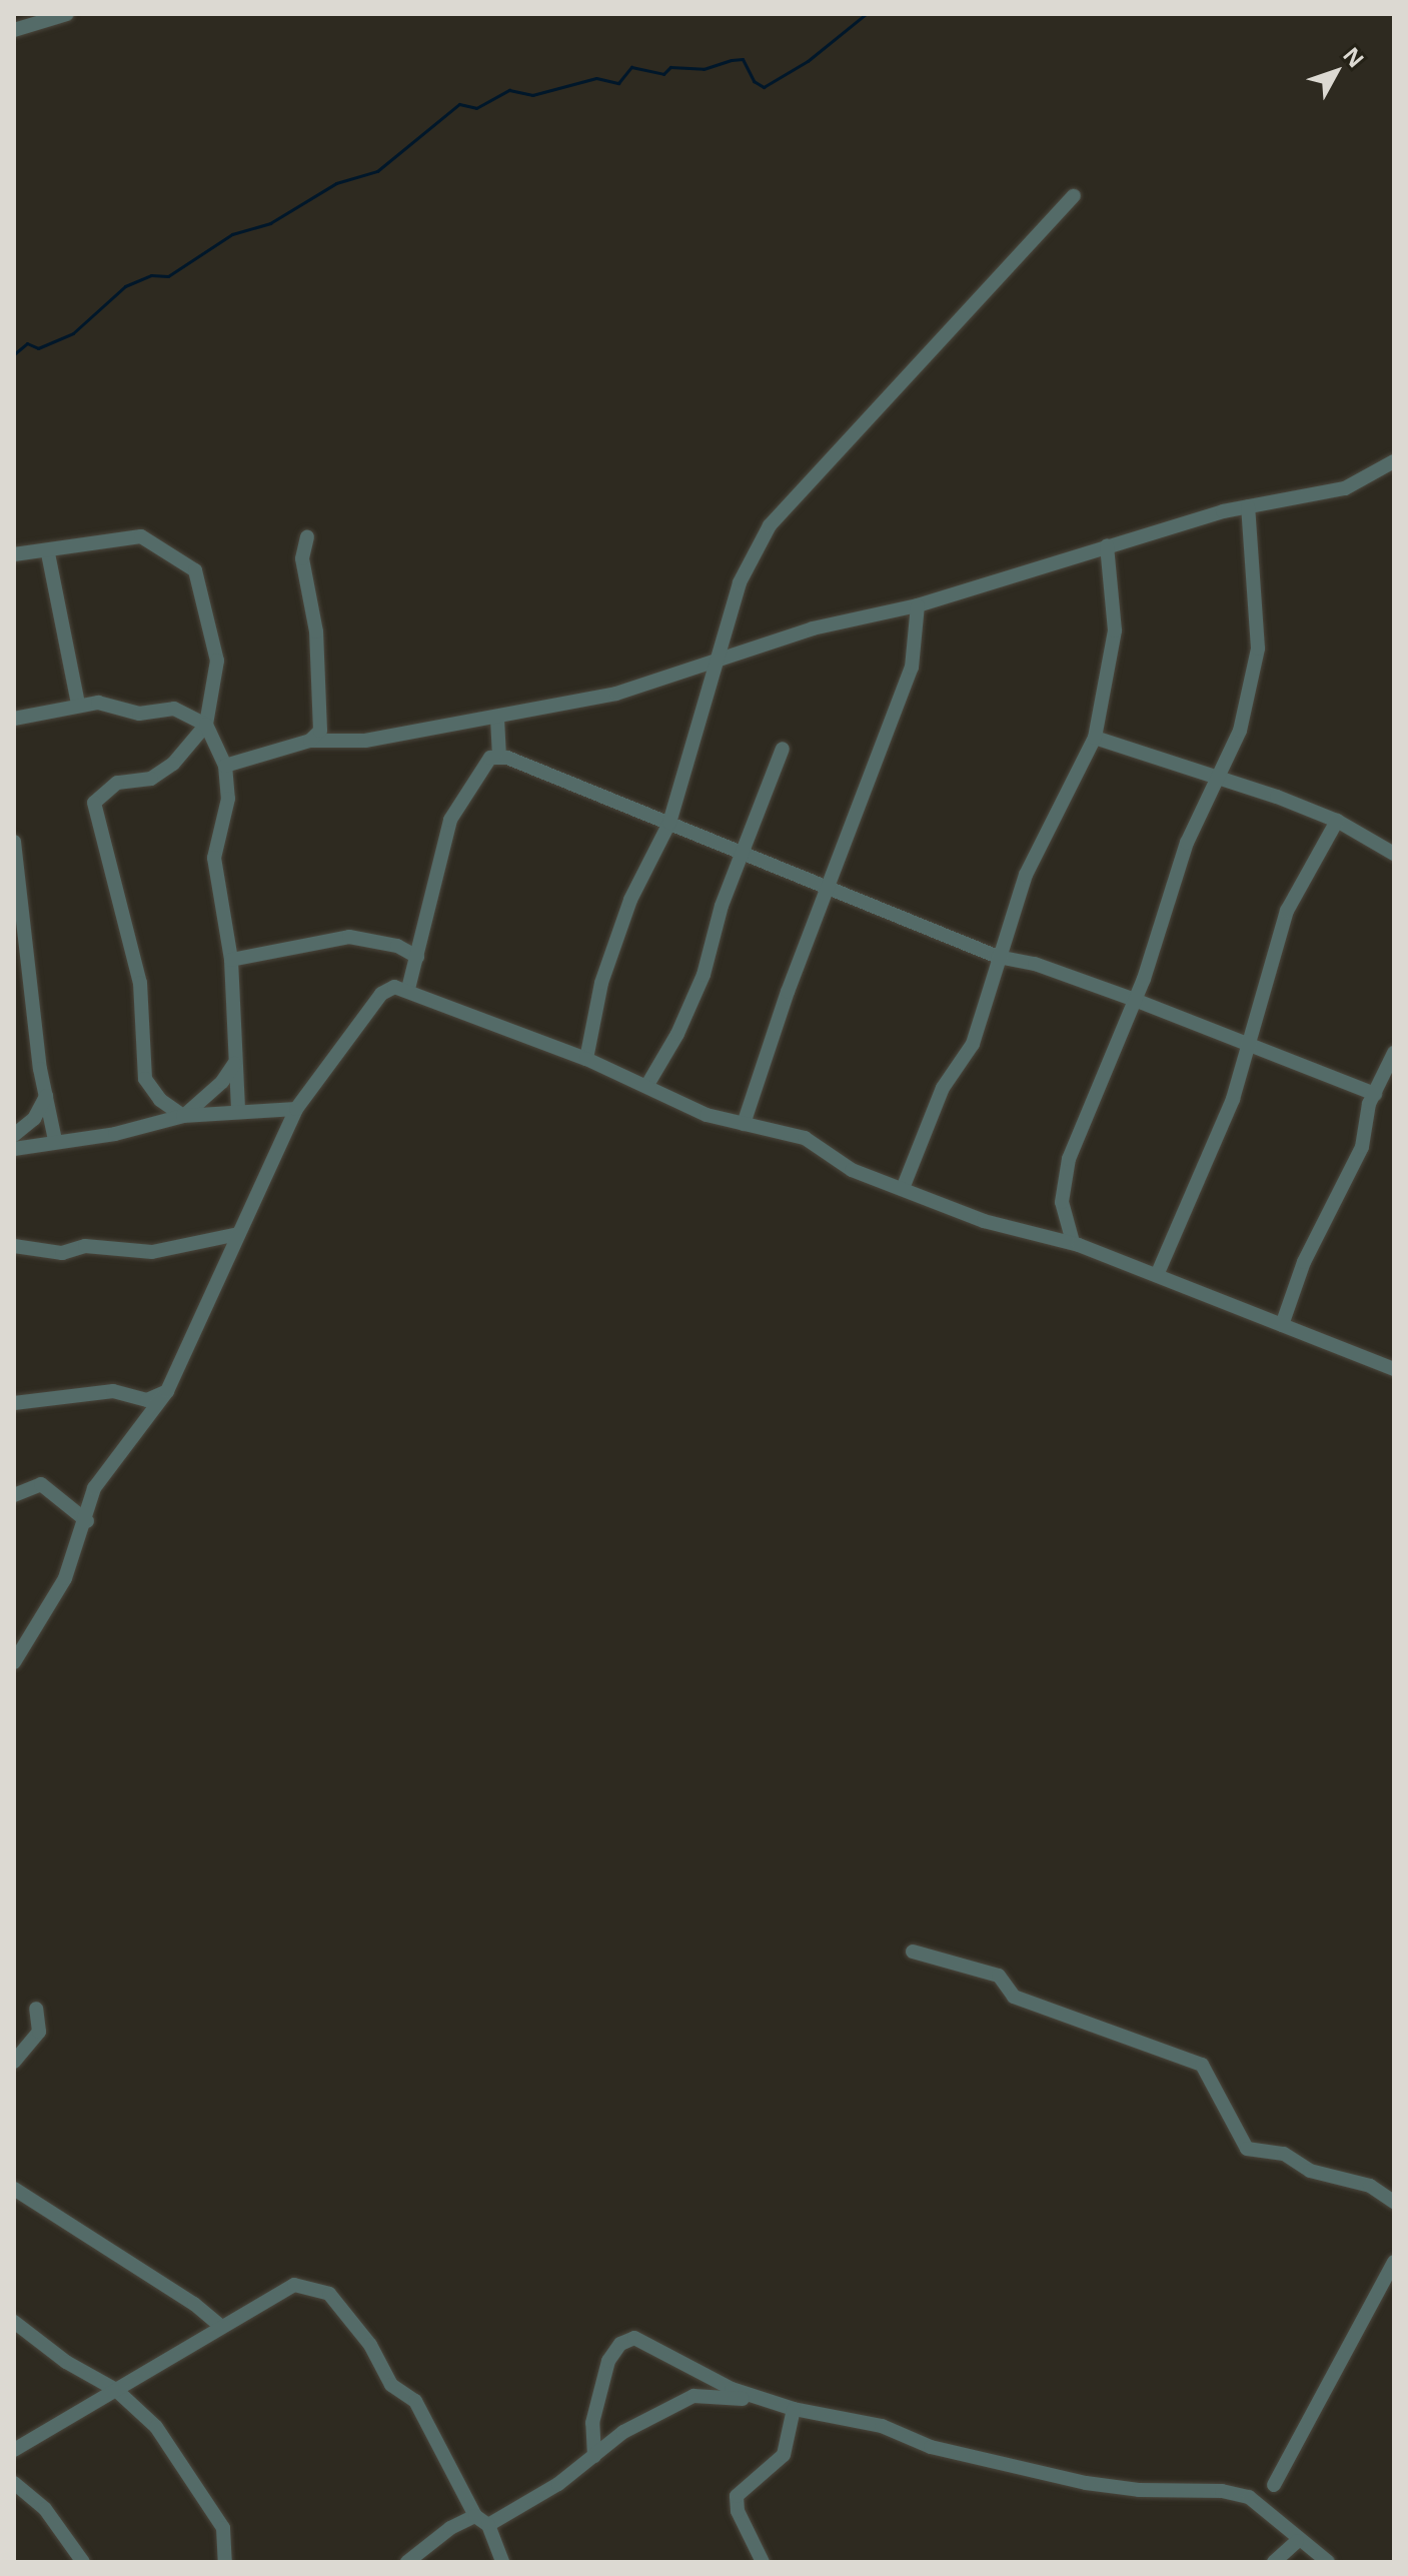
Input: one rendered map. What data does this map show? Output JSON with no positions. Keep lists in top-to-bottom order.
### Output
{
  "north": "top right"
}
